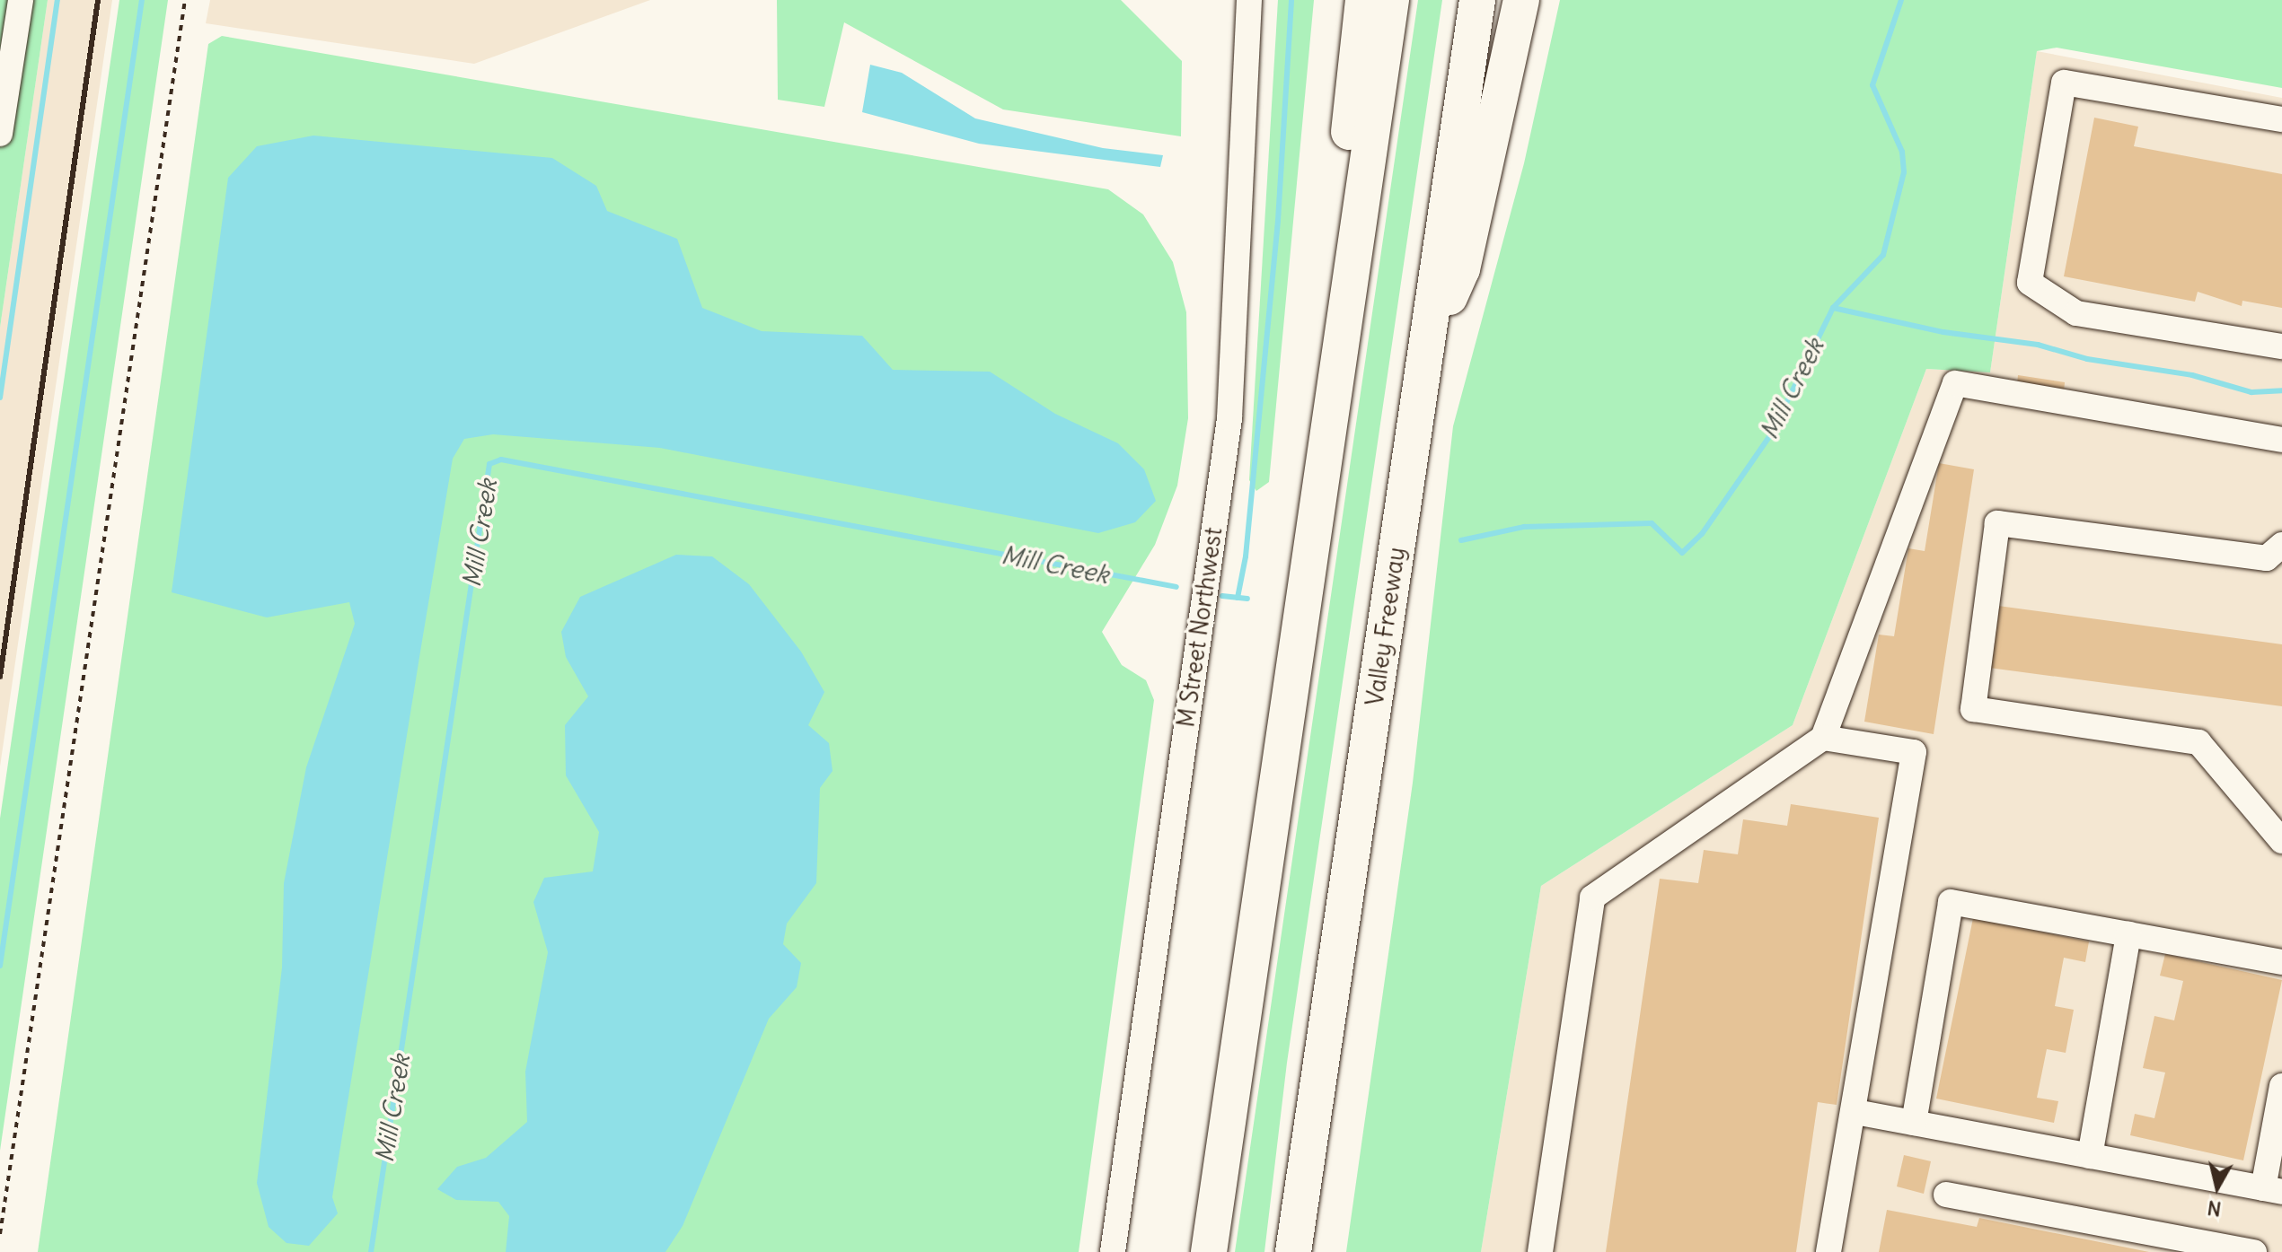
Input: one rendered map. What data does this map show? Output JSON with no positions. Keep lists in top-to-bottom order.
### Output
{
  "streets": {
    "highway": ["Valley Freeway"],
    "street": ["M Street Northwest"]
  },
  "water": ["Mill Creek"],
  "north": "bottom"
}
